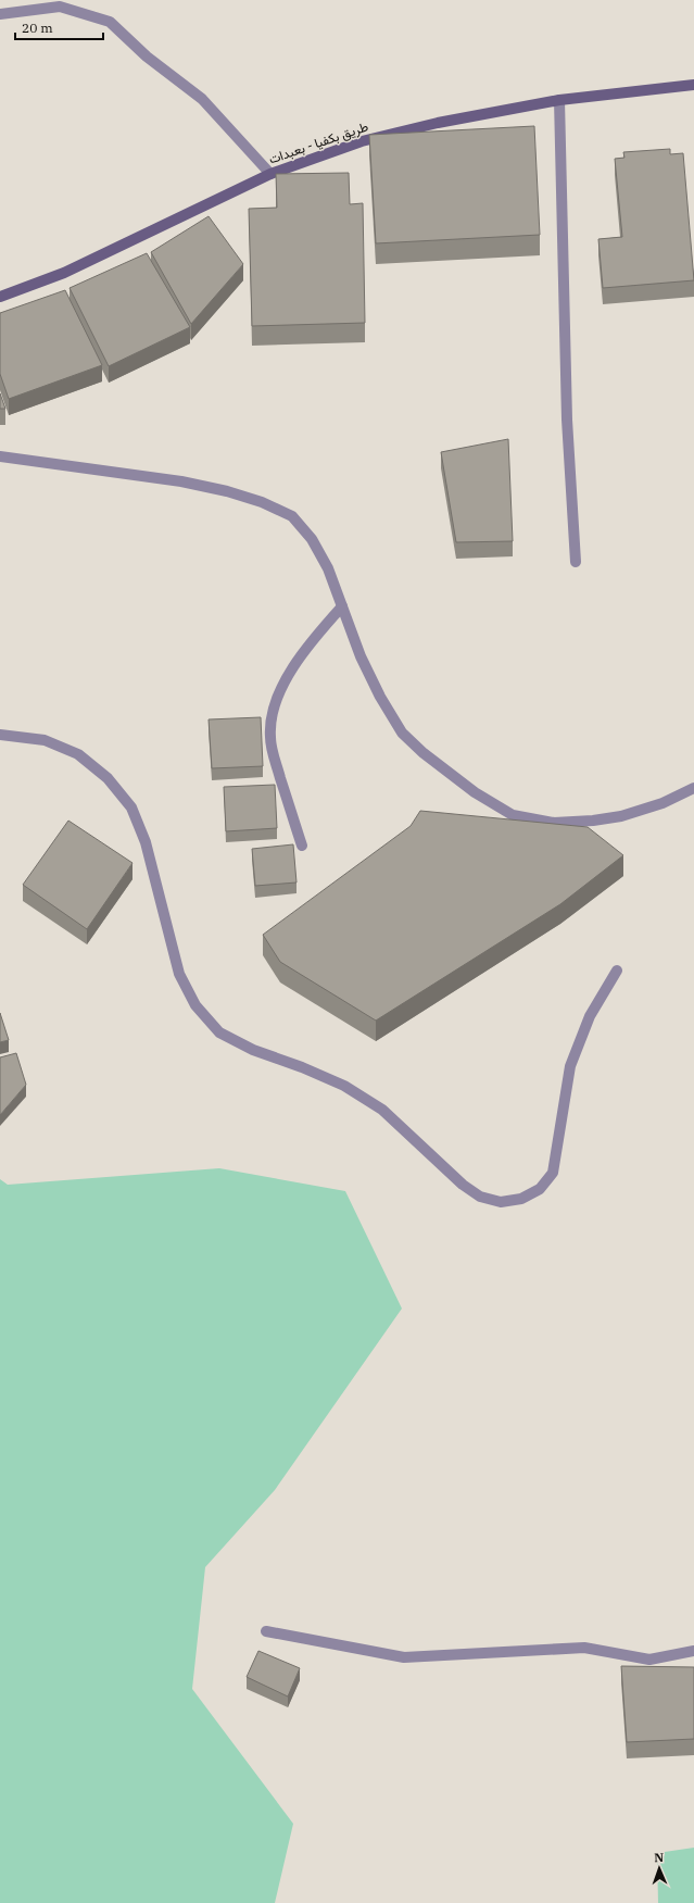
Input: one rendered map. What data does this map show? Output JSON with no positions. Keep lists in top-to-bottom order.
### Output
{
  "streets": {
    "main road": ["طريق بكفيا - بعبدات"]
  },
  "scale_bar": "20 m",
  "north": "top"
}
